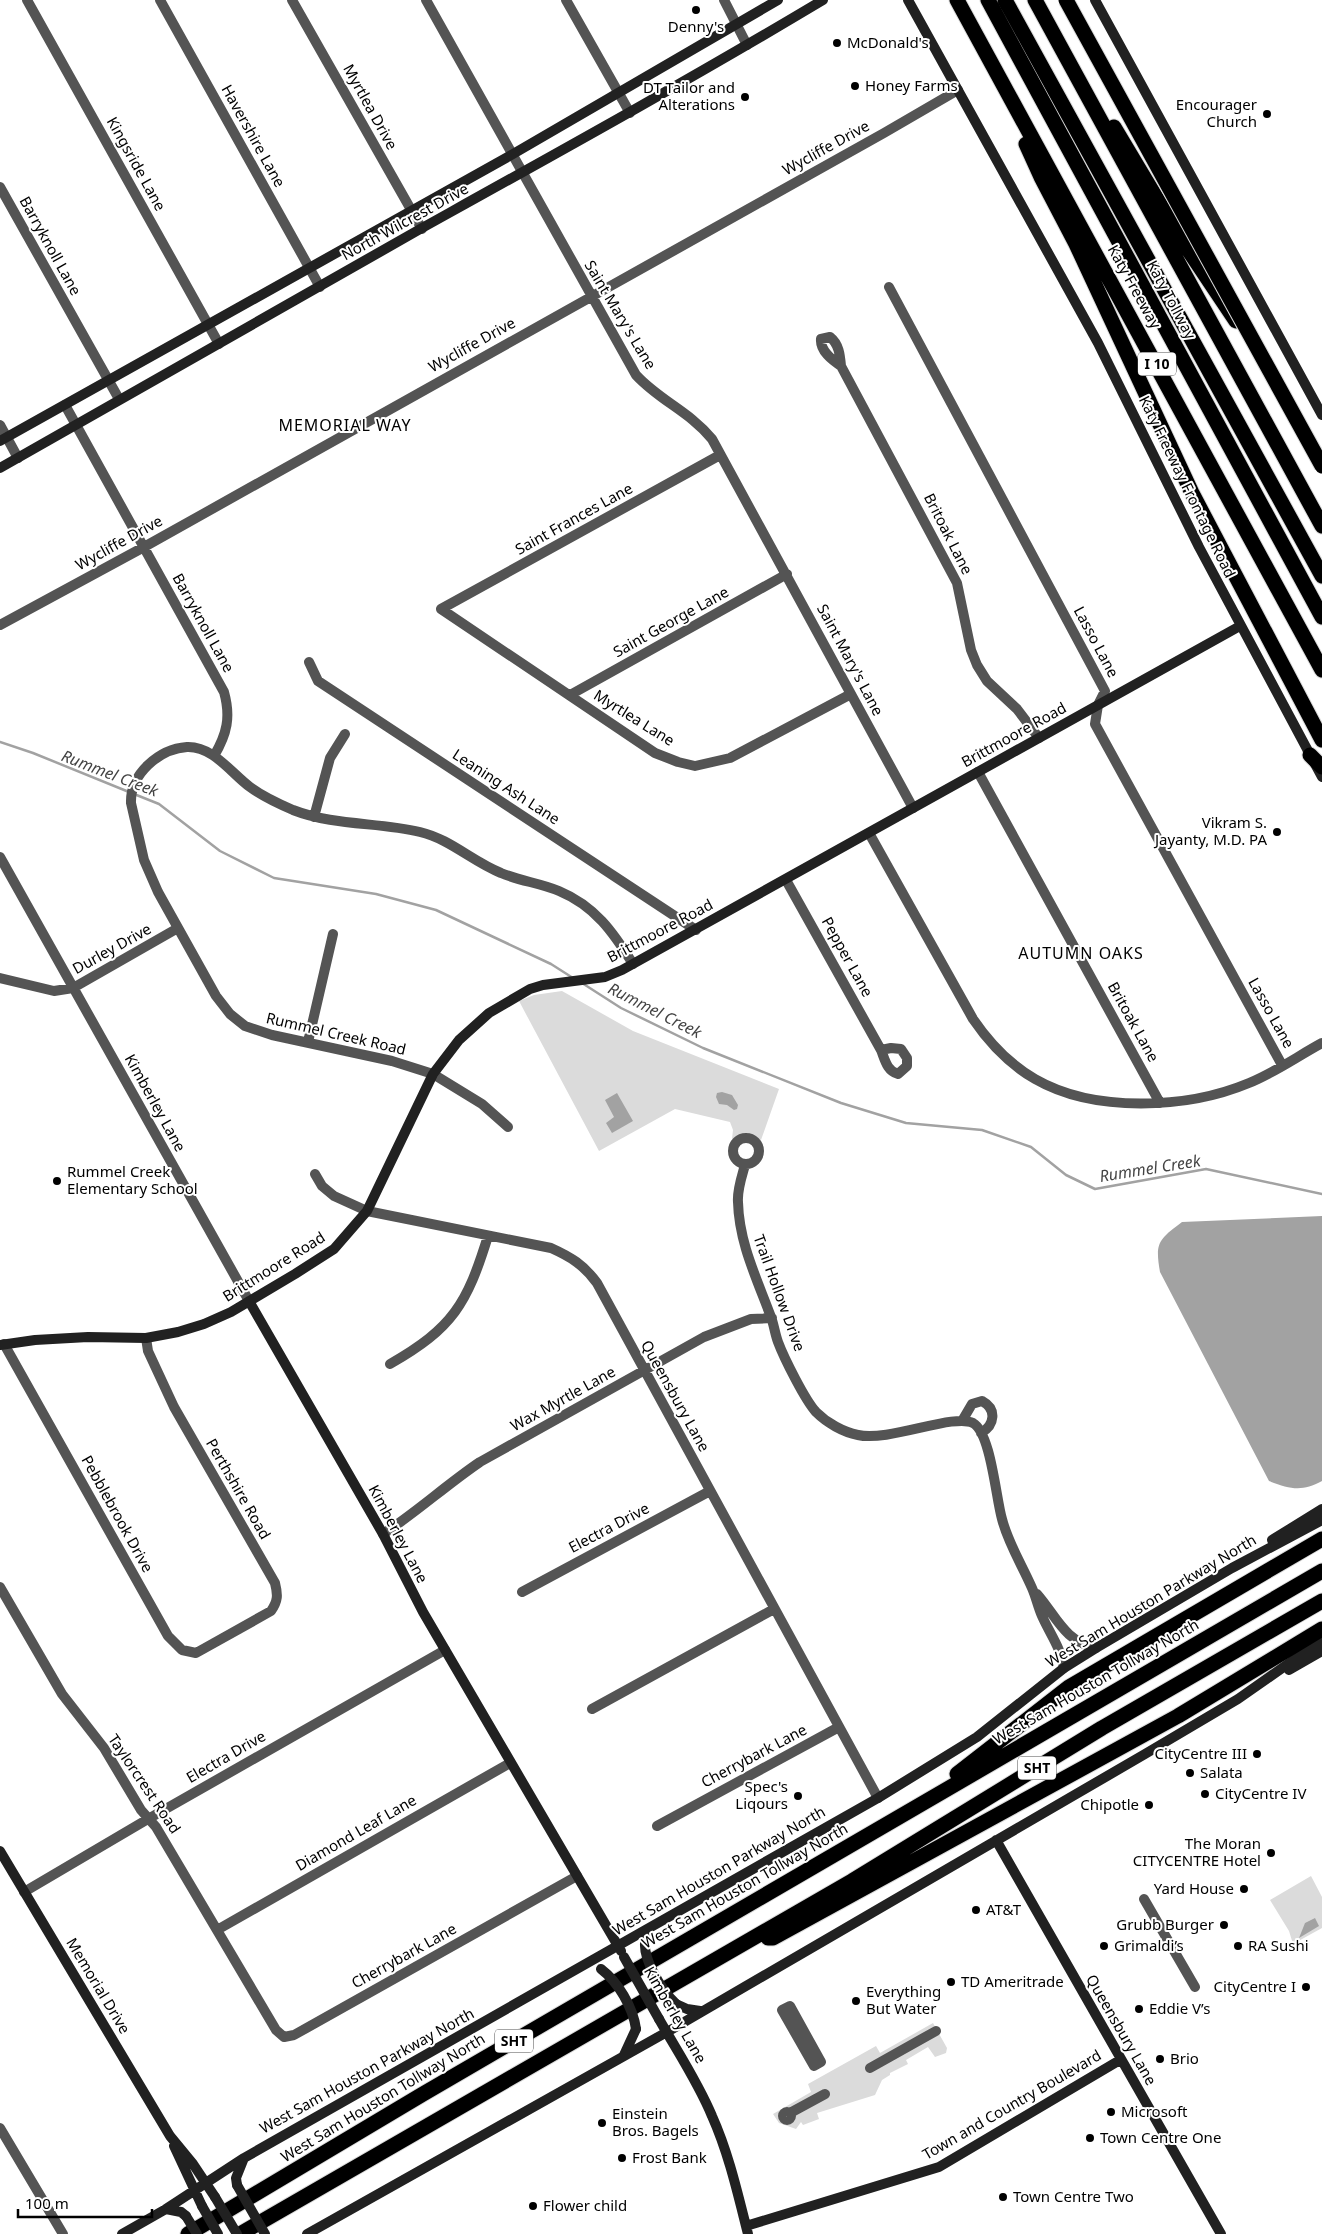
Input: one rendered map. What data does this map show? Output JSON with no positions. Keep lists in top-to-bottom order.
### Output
{
  "streets": {
    "highway": [
      "Katy Freeway",
      "Katy Tollway",
      "I 10",
      "West Sam Houston Tollway North",
      "SHT"
    ],
    "main road": [
      "North Wilcrest Drive",
      "Katy Freeway Frontage Road",
      "Brittmoore Road",
      "Kimberley Lane",
      "Queensbury Lane",
      "West Sam Houston Parkway North",
      "Memorial Drive",
      "Town and Country Boulevard"
    ],
    "street": [
      "Myrtlea Drive",
      "Havershire Lane",
      "Wycliffe Drive",
      "Kingsride Lane",
      "Barryknoll Lane",
      "Saint Mary's Lane",
      "Saint Frances Lane",
      "Britoak Lane",
      "Saint George Lane",
      "Lasso Lane",
      "Myrtlea Lane",
      "Leaning Ash Lane",
      "Durley Drive",
      "Pepper Lane",
      "Rummel Creek Road",
      "Trail Hollow Drive",
      "Wax Myrtle Lane",
      "Perthshire Road",
      "Pebblebrook Drive",
      "Electra Drive",
      "Cherrybark Lane",
      "Taylorcrest Road",
      "Diamond Leaf Lane"
    ]
  },
  "crossings": [
    ["Myrtlea Drive", "North Wilcrest Drive"],
    ["Havershire Lane", "North Wilcrest Drive"],
    ["Wycliffe Drive", "Barryknoll Lane"],
    ["Wycliffe Drive", "Saint Mary's Lane"],
    ["Wycliffe Drive", "Katy Freeway Frontage Road"],
    ["Kingsride Lane", "North Wilcrest Drive"],
    ["North Wilcrest Drive", "Barryknoll Lane"],
    ["North Wilcrest Drive", "Saint Mary's Lane"],
    ["Barryknoll Lane", "Rummel Creek Road"],
    ["Saint Mary's Lane", "Saint Frances Lane"],
    ["Saint Mary's Lane", "Saint George Lane"],
    ["Saint Mary's Lane", "Myrtlea Lane"],
    ["Saint Mary's Lane", "Brittmoore Road"],
    ["Katy Freeway Frontage Road", "Brittmoore Road"],
    ["Saint Frances Lane", "Myrtlea Lane"],
    ["Britoak Lane", "Brittmoore Road"],
    ["Saint George Lane", "Myrtlea Lane"],
    ["Lasso Lane", "Brittmoore Road"],
    ["Brittmoore Road", "Leaning Ash Lane"],
    ["Brittmoore Road", "Pepper Lane"],
    ["Brittmoore Road", "Rummel Creek Road"],
    ["Brittmoore Road", "Kimberley Lane"],
    ["Brittmoore Road", "Queensbury Lane"],
    ["Brittmoore Road", "Perthshire Road"],
    ["Brittmoore Road", "Pebblebrook Drive"],
    ["Durley Drive", "Rummel Creek Road"],
    ["Durley Drive", "Kimberley Lane"],
    ["Kimberley Lane", "Wax Myrtle Lane"],
    ["Kimberley Lane", "Electra Drive"],
    ["Kimberley Lane", "West Sam Houston Parkway North"],
    ["Kimberley Lane", "Cherrybark Lane"],
    ["Kimberley Lane", "Diamond Leaf Lane"],
    ["Kimberley Lane", "Town and Country Boulevard"],
    ["Trail Hollow Drive", "Wax Myrtle Lane"],
    ["Queensbury Lane", "Wax Myrtle Lane"],
    ["Queensbury Lane", "Electra Drive"],
    ["Queensbury Lane", "West Sam Houston Parkway North"],
    ["Queensbury Lane", "Cherrybark Lane"],
    ["Queensbury Lane", "Town and Country Boulevard"],
    ["Perthshire Road", "Pebblebrook Drive"],
    ["Electra Drive", "Taylorcrest Road"],
    ["Electra Drive", "Memorial Drive"],
    ["West Sam Houston Parkway North", "Memorial Drive"],
    ["Cherrybark Lane", "Taylorcrest Road"],
    ["SHT", "Memorial Drive"],
    ["Taylorcrest Road", "Diamond Leaf Lane"]
  ],
  "districts": ["MEMORIAL WAY", "AUTUMN OAKS"],
  "water": ["Rummel Creek"],
  "places": [
    "Denny's",
    "McDonald's",
    "Honey Farms",
    "DT Tailor and Alterations",
    "Encourager Church",
    "Vikram S. Jayanty, M.D. PA",
    "Rummel Creek Elementary School",
    "CityCentre III",
    "Salata",
    "CityCentre IV",
    "Spec's Liqours",
    "Chipotle",
    "The Moran CITYCENTRE Hotel",
    "Yard House",
    "AT&T",
    "Grubb Burger",
    "Grimaldi’s",
    "RA Sushi",
    "TD Ameritrade",
    "CityCentre I",
    "Everything But Water",
    "Eddie V’s",
    "Brio",
    "Microsoft",
    "Einstein Bros. Bagels",
    "Town Centre One",
    "Frost Bank",
    "Town Centre Two",
    "Flower child"
  ],
  "scale_bar": "100 m"
}
